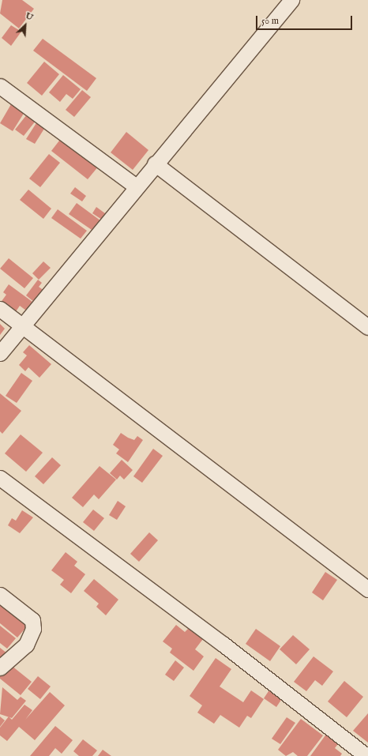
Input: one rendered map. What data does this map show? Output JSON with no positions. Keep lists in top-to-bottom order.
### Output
{
  "scale_bar": "50 m",
  "north": "top right"
}
